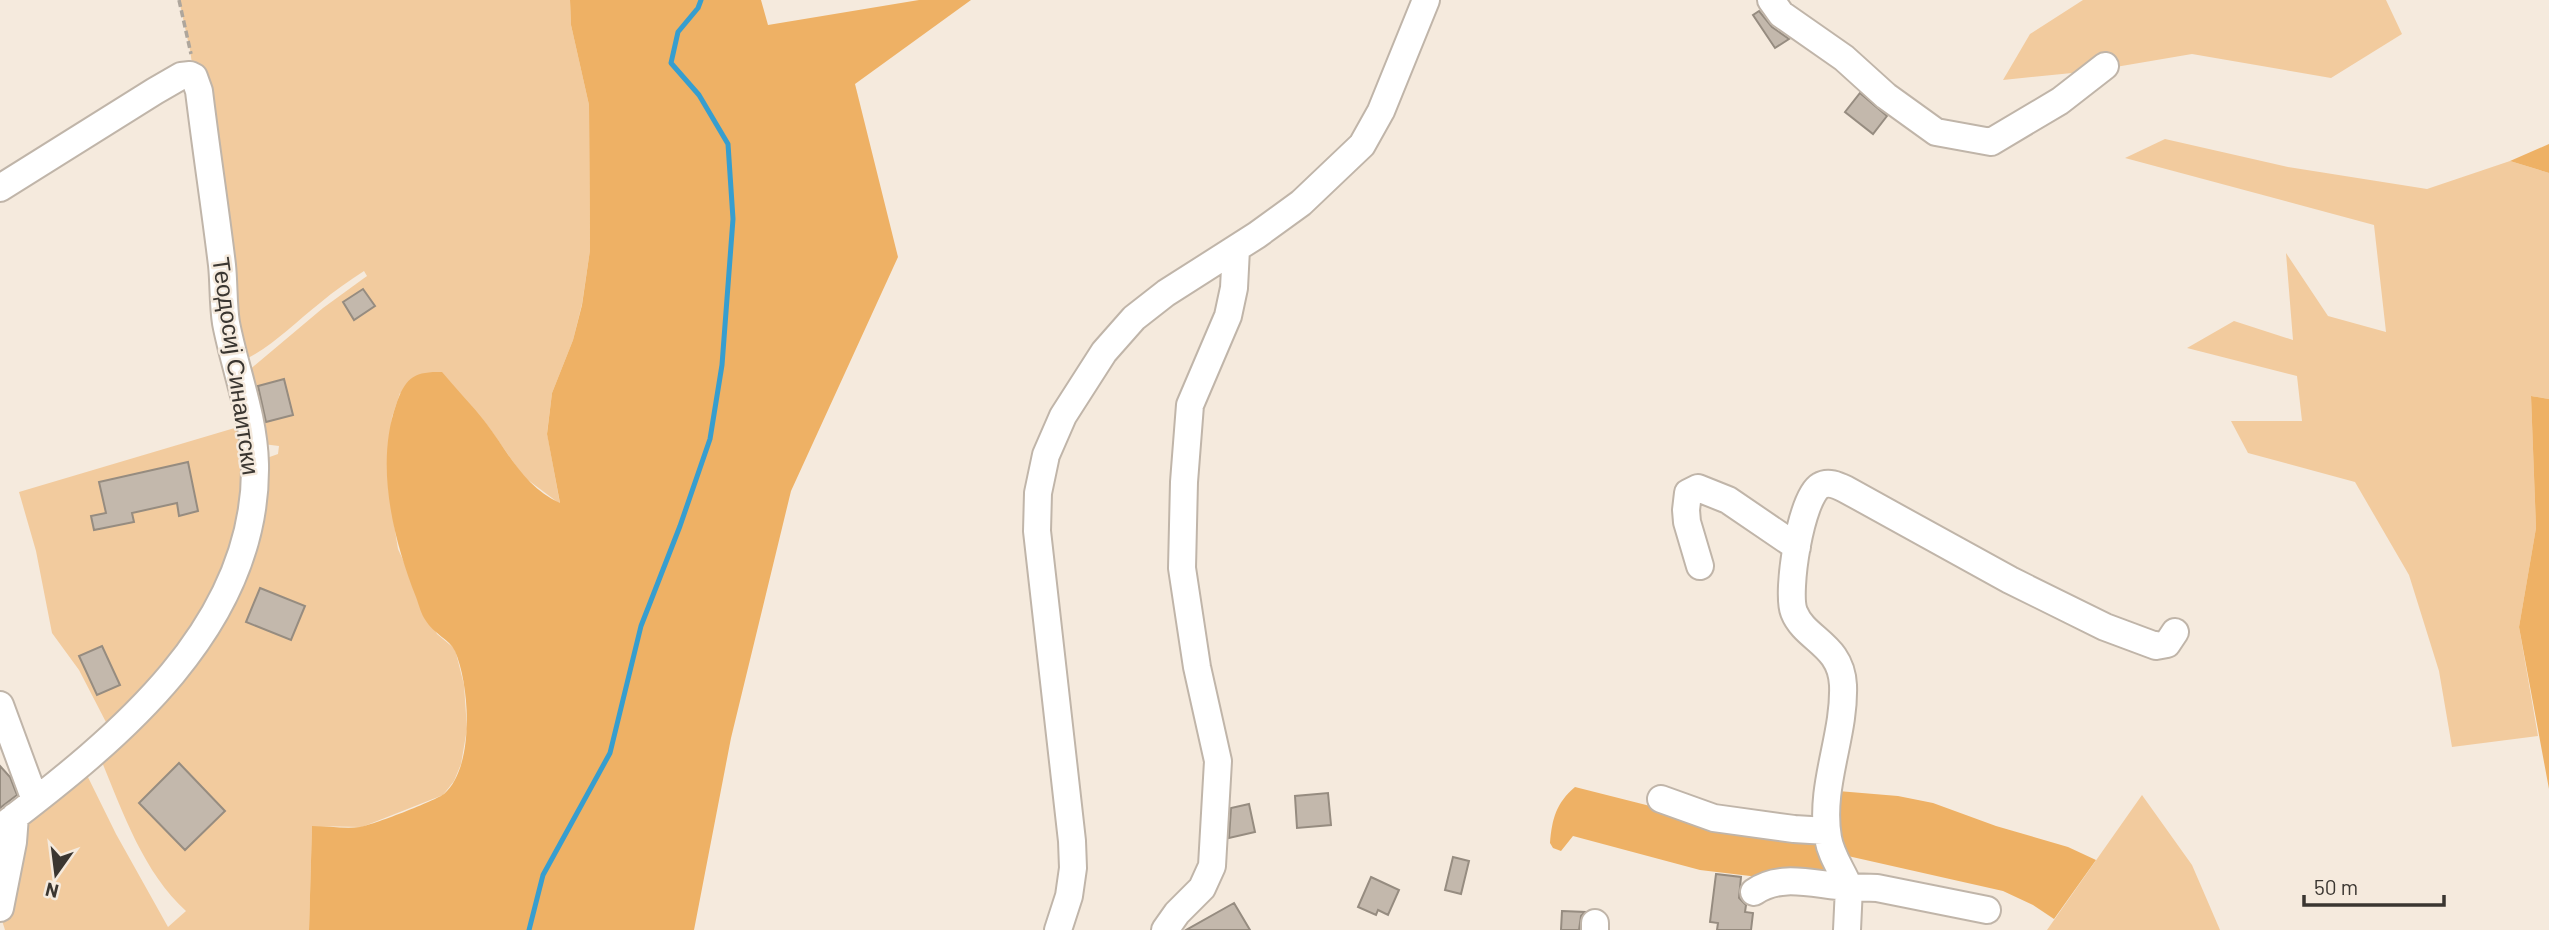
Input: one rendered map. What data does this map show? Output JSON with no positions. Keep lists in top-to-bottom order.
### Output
{
  "streets": {
    "street": ["Теодосиј Синаитски"]
  },
  "scale_bar": "50 m",
  "north": "bottom"
}
